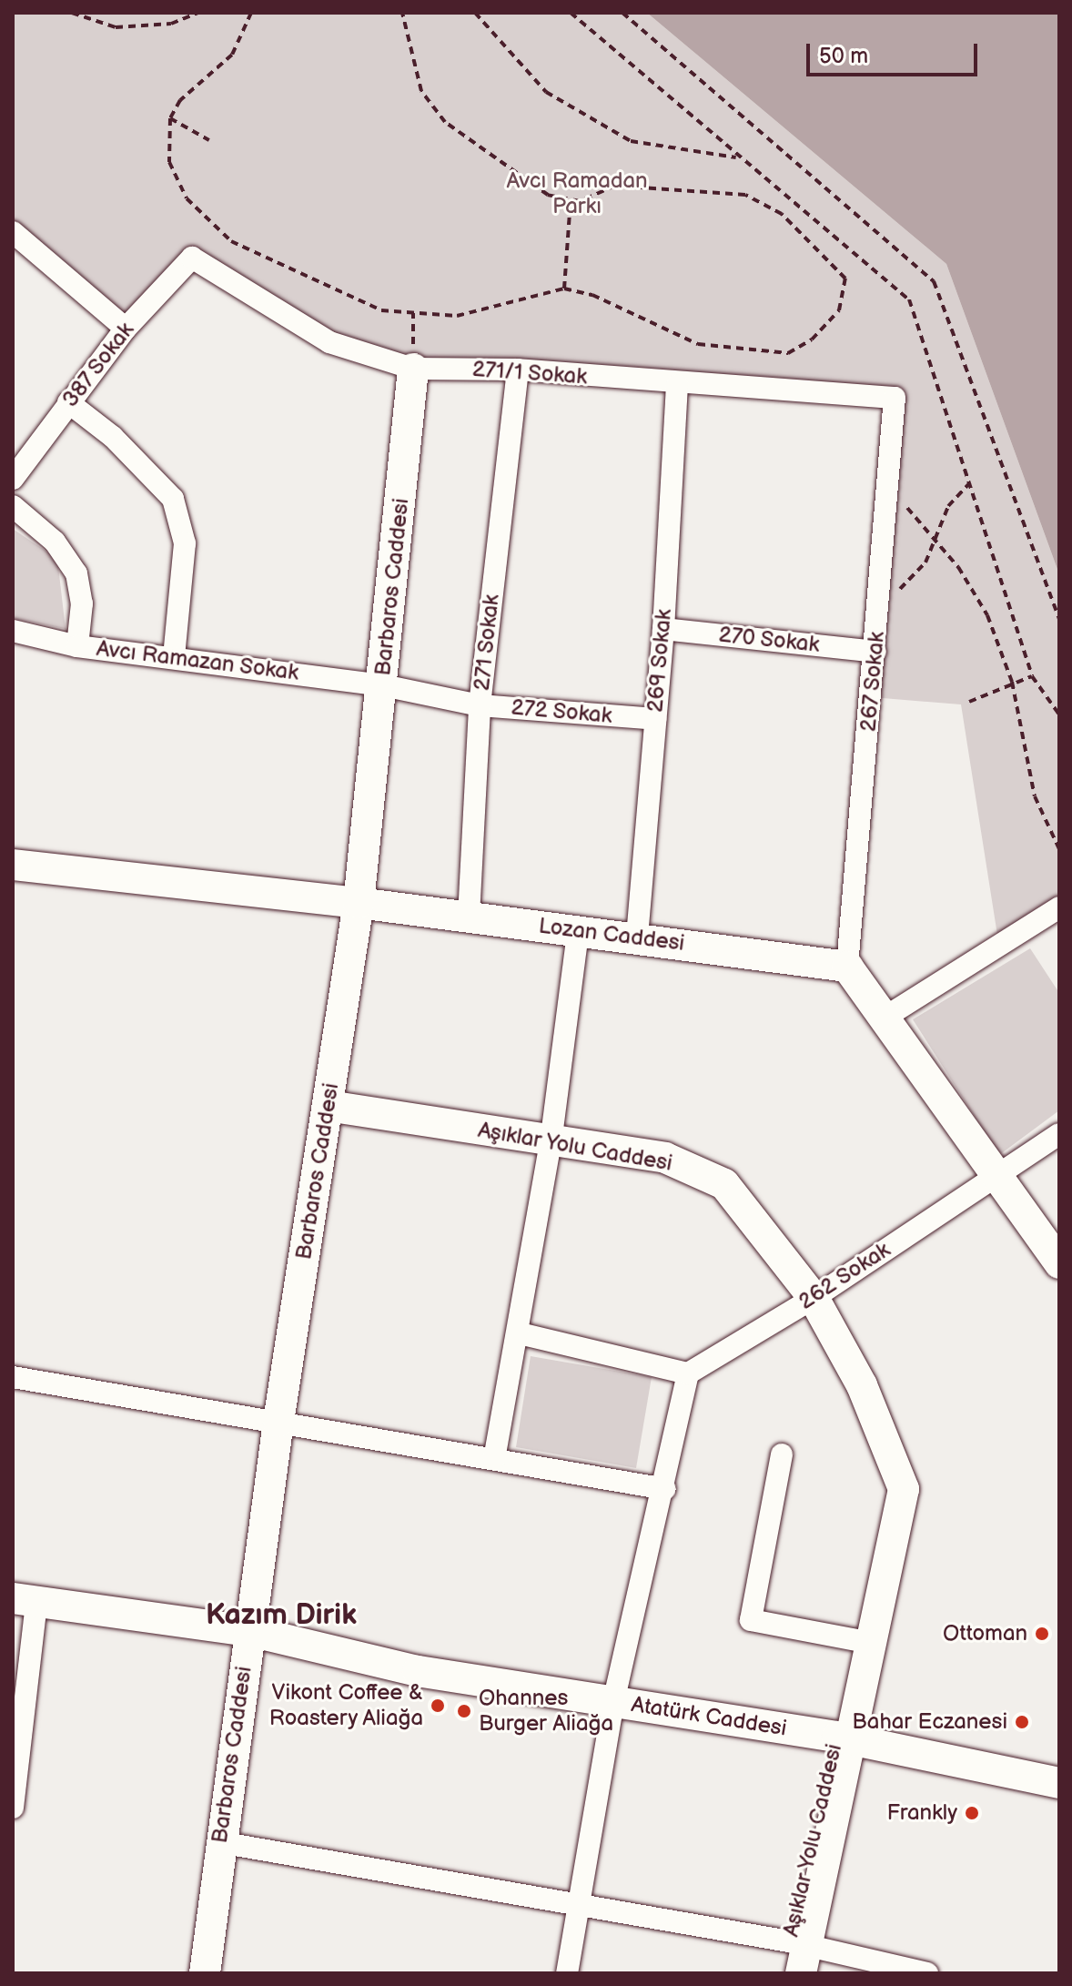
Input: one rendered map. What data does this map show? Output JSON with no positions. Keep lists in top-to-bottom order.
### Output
{
  "streets": {
    "street": [
      "387 Sokak",
      "271/1 Sokak",
      "Barbaros Caddesi",
      "270 Sokak",
      "271 Sokak",
      "Avcı Ramazan Sokak",
      "269 Sokak",
      "267 Sokak",
      "272 Sokak",
      "Lozan Caddesi",
      "Aşıklar Yolu Caddesi",
      "262 Sokak",
      "Atatürk Caddesi"
    ]
  },
  "crossings": [
    ["387 Sokak", "271/1 Sokak"],
    ["271/1 Sokak", "Barbaros Caddesi"],
    ["271/1 Sokak", "271 Sokak"],
    ["271/1 Sokak", "269 Sokak"],
    ["271/1 Sokak", "267 Sokak"],
    ["Barbaros Caddesi", "Avcı Ramazan Sokak"],
    ["Barbaros Caddesi", "272 Sokak"],
    ["Barbaros Caddesi", "Lozan Caddesi"],
    ["Barbaros Caddesi", "Aşıklar Yolu Caddesi"],
    ["Barbaros Caddesi", "Atatürk Caddesi"],
    ["270 Sokak", "269 Sokak"],
    ["270 Sokak", "267 Sokak"],
    ["271 Sokak", "272 Sokak"],
    ["271 Sokak", "Lozan Caddesi"],
    ["Avcı Ramazan Sokak", "272 Sokak"],
    ["269 Sokak", "272 Sokak"],
    ["269 Sokak", "Lozan Caddesi"],
    ["267 Sokak", "Lozan Caddesi"],
    ["Aşıklar Yolu Caddesi", "262 Sokak"],
    ["Aşıklar Yolu Caddesi", "Atatürk Caddesi"]
  ],
  "districts": ["Kazım Dirik"],
  "parks": ["Avcı Ramadan Parkı"],
  "places": [
    "Ottoman",
    "Vikont Coffee & Roastery Aliağa",
    "Ohannes Burger Aliağa",
    "Bahar Eczanesi",
    "Frankly"
  ],
  "scale_bar": "50 m"
}
